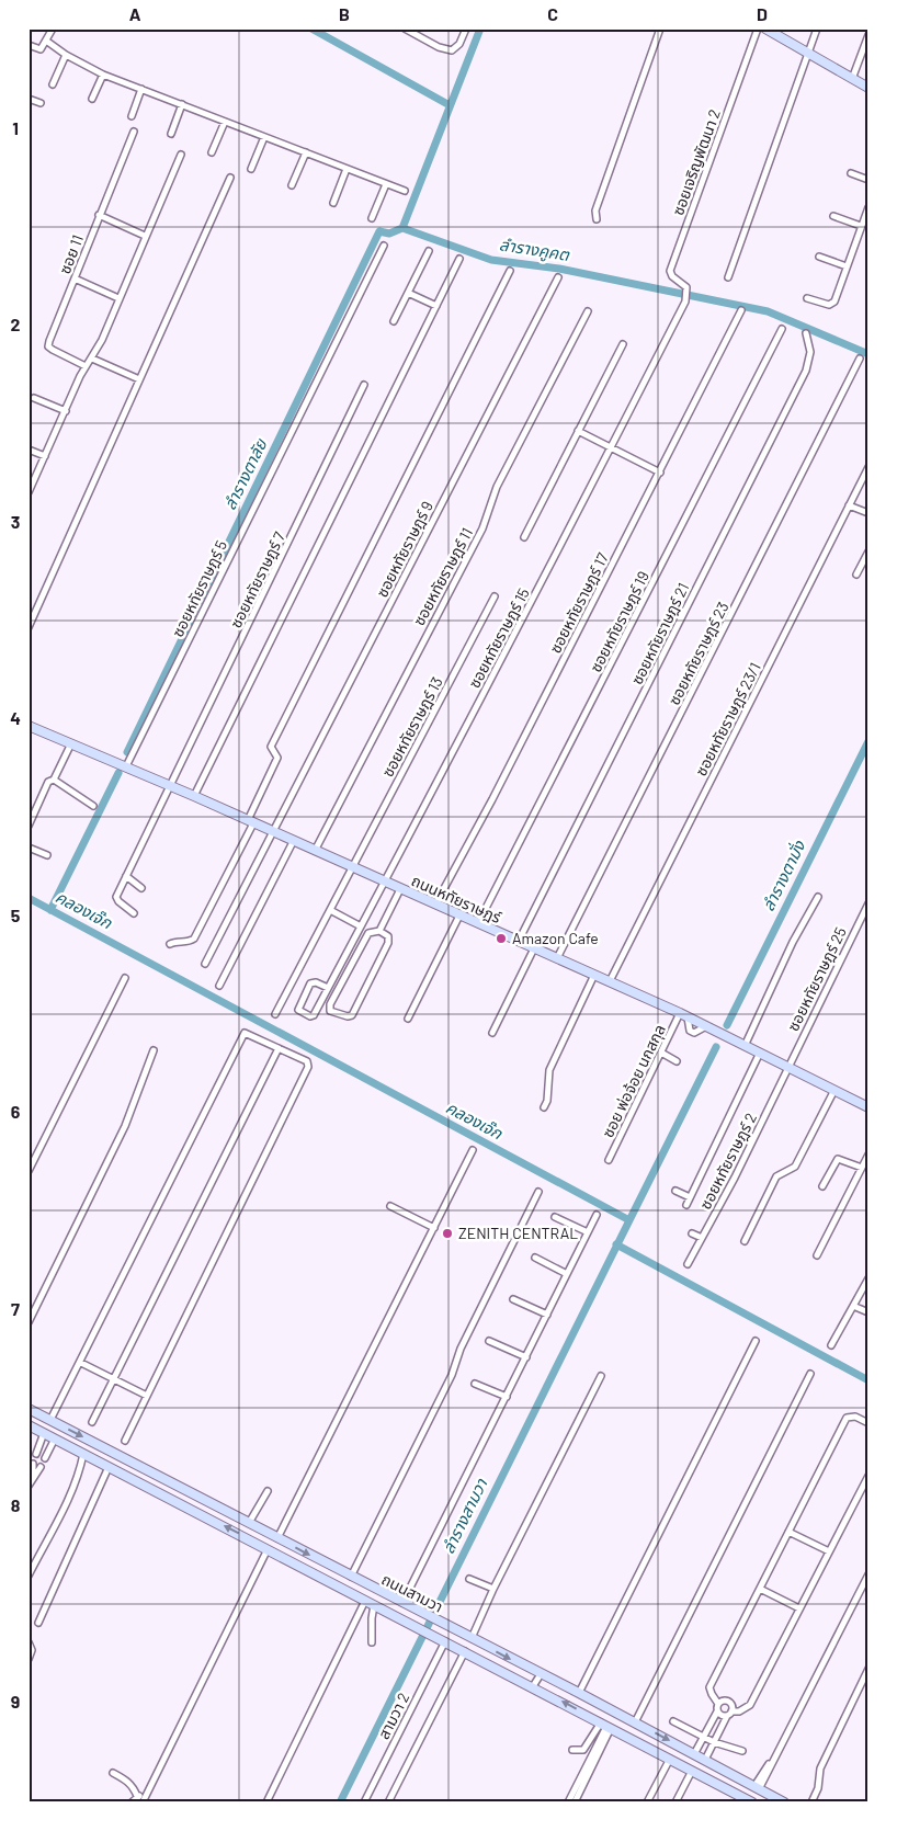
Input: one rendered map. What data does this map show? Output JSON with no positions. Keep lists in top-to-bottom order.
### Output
{
  "streets": {
    "street": [
      "ซอยเจริญพัฒนา 2",
      "ซอย 11",
      "ซอยหทัยราษฎร์ 9",
      "ซอยหทัยราษฎร์ 11",
      "ซอยหทัยราษฎร์ 7",
      "ซอยหทัยราษฎร์ 5",
      "ซอยหทัยราษฎร์ 17",
      "ซอยหทัยราษฎร์ 19",
      "ซอยหทัยราษฎร์ 21",
      "ซอยหทัยราษฎร์ 15",
      "ซอยหทัยราษฎร์ 23",
      "ซอยหทัยราษฎร์ 23/1",
      "ซอยหทัยราษฎร์ 13",
      "ถนนหทัยราษฎร์",
      "ซอยหทัยราษฎร์ 25",
      "ซอย พ่อจ้อย นกสกุล",
      "ซอยหทัยราษฎร์ 2",
      "ถนนสามวา",
      "สามวา 2"
    ]
  },
  "crossings": [
    ["ซอยเจริญพัฒนา 2", "ซอยหทัยราษฎร์ 15"],
    ["ซอยหทัยราษฎร์ 9", "ถนนหทัยราษฎร์"],
    ["ซอยหทัยราษฎร์ 11", "ถนนหทัยราษฎร์"],
    ["ซอยหทัยราษฎร์ 7", "ถนนหทัยราษฎร์"],
    ["ซอยหทัยราษฎร์ 5", "ถนนหทัยราษฎร์"],
    ["ซอยหทัยราษฎร์ 17", "ถนนหทัยราษฎร์"],
    ["ซอยหทัยราษฎร์ 19", "ถนนหทัยราษฎร์"],
    ["ซอยหทัยราษฎร์ 21", "ถนนหทัยราษฎร์"],
    ["ซอยหทัยราษฎร์ 15", "ถนนหทัยราษฎร์"],
    ["ซอยหทัยราษฎร์ 23", "ถนนหทัยราษฎร์"],
    ["ซอยหทัยราษฎร์ 23/1", "ถนนหทัยราษฎร์"],
    ["ซอยหทัยราษฎร์ 13", "ถนนหทัยราษฎร์"],
    ["ถนนหทัยราษฎร์", "ซอยหทัยราษฎร์ 25"],
    ["ถนนหทัยราษฎร์", "ซอย พ่อจ้อย นกสกุล"],
    ["ถนนหทัยราษฎร์", "ซอยหทัยราษฎร์ 2"],
    ["ซอยหทัยราษฎร์ 25", "ซอยหทัยราษฎร์ 2"],
    ["ถนนสามวา", "สามวา 2"]
  ],
  "water": [
    "ลำรางคูคต",
    "ลำรางตาลัย",
    "ลำรางตามั่ง",
    "คลองเจ๊ก",
    "ลำรางสามวา"
  ],
  "places": ["Amazon Cafe", "ZENITH CENTRAL"],
  "grid": {
    "columns": [
      "A",
      "B",
      "C",
      "D"
    ],
    "rows": [
      "1",
      "2",
      "3",
      "4",
      "5",
      "6",
      "7",
      "8",
      "9"
    ]
  }
}
